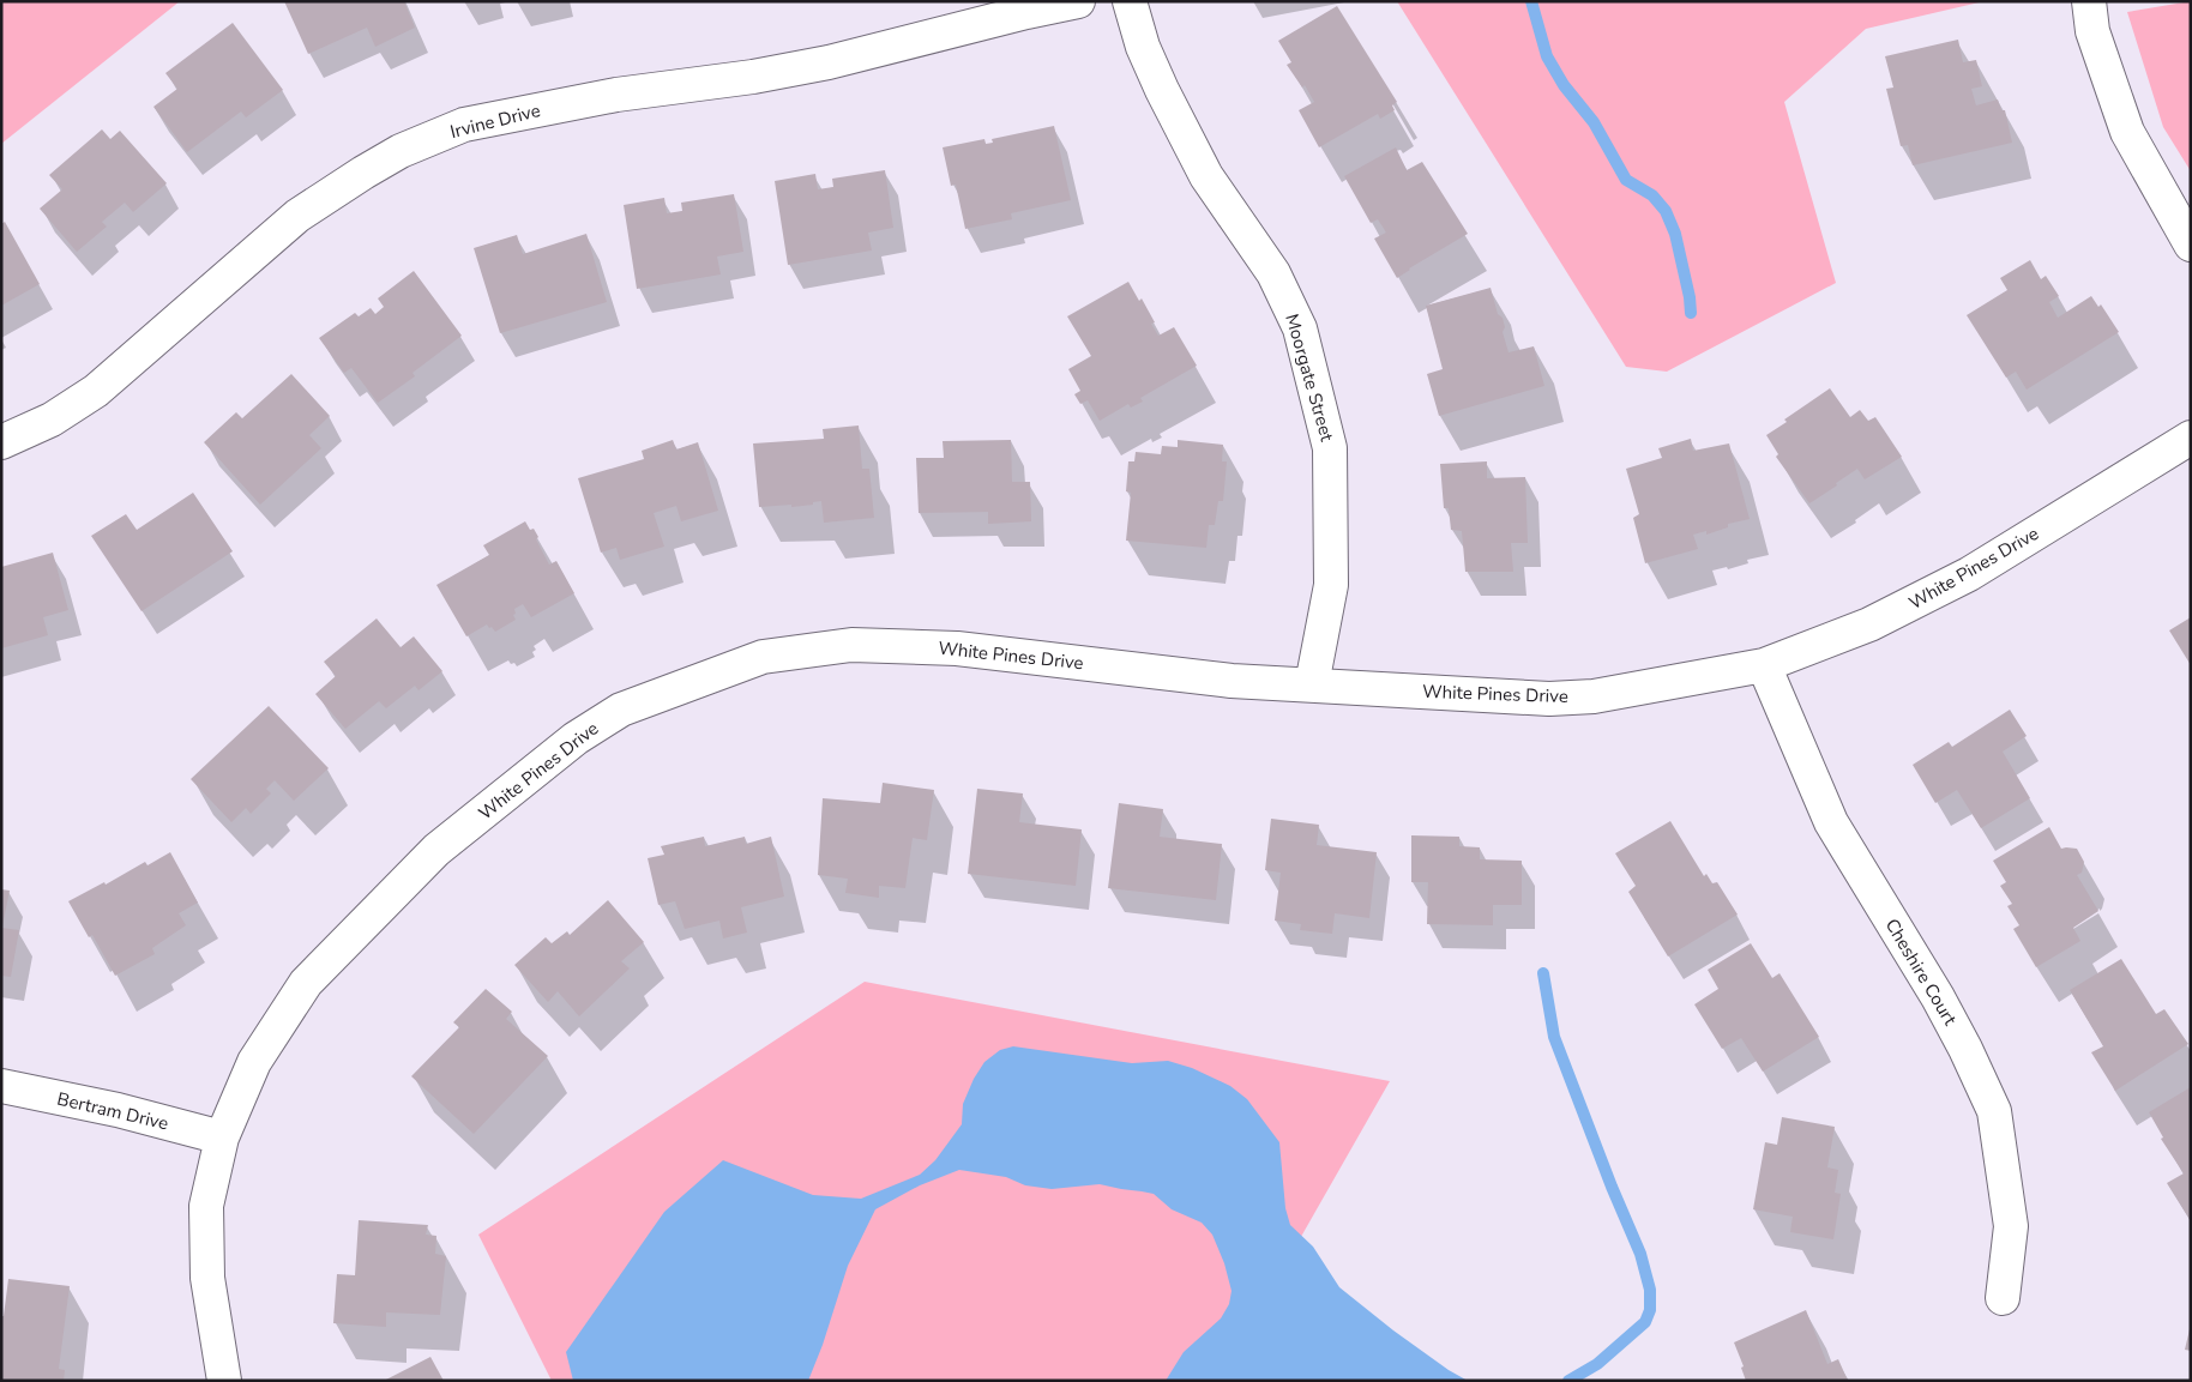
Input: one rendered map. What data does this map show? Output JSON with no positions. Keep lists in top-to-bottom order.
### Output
{
  "streets": {
    "street": [
      "Irvine Drive",
      "Moorgate Street",
      "White Pines Drive",
      "Cheshire Court",
      "Bertram Drive"
    ]
  },
  "crossings": [
    ["Moorgate Street", "White Pines Drive"],
    ["White Pines Drive", "Cheshire Court"],
    ["White Pines Drive", "Bertram Drive"]
  ]
}
